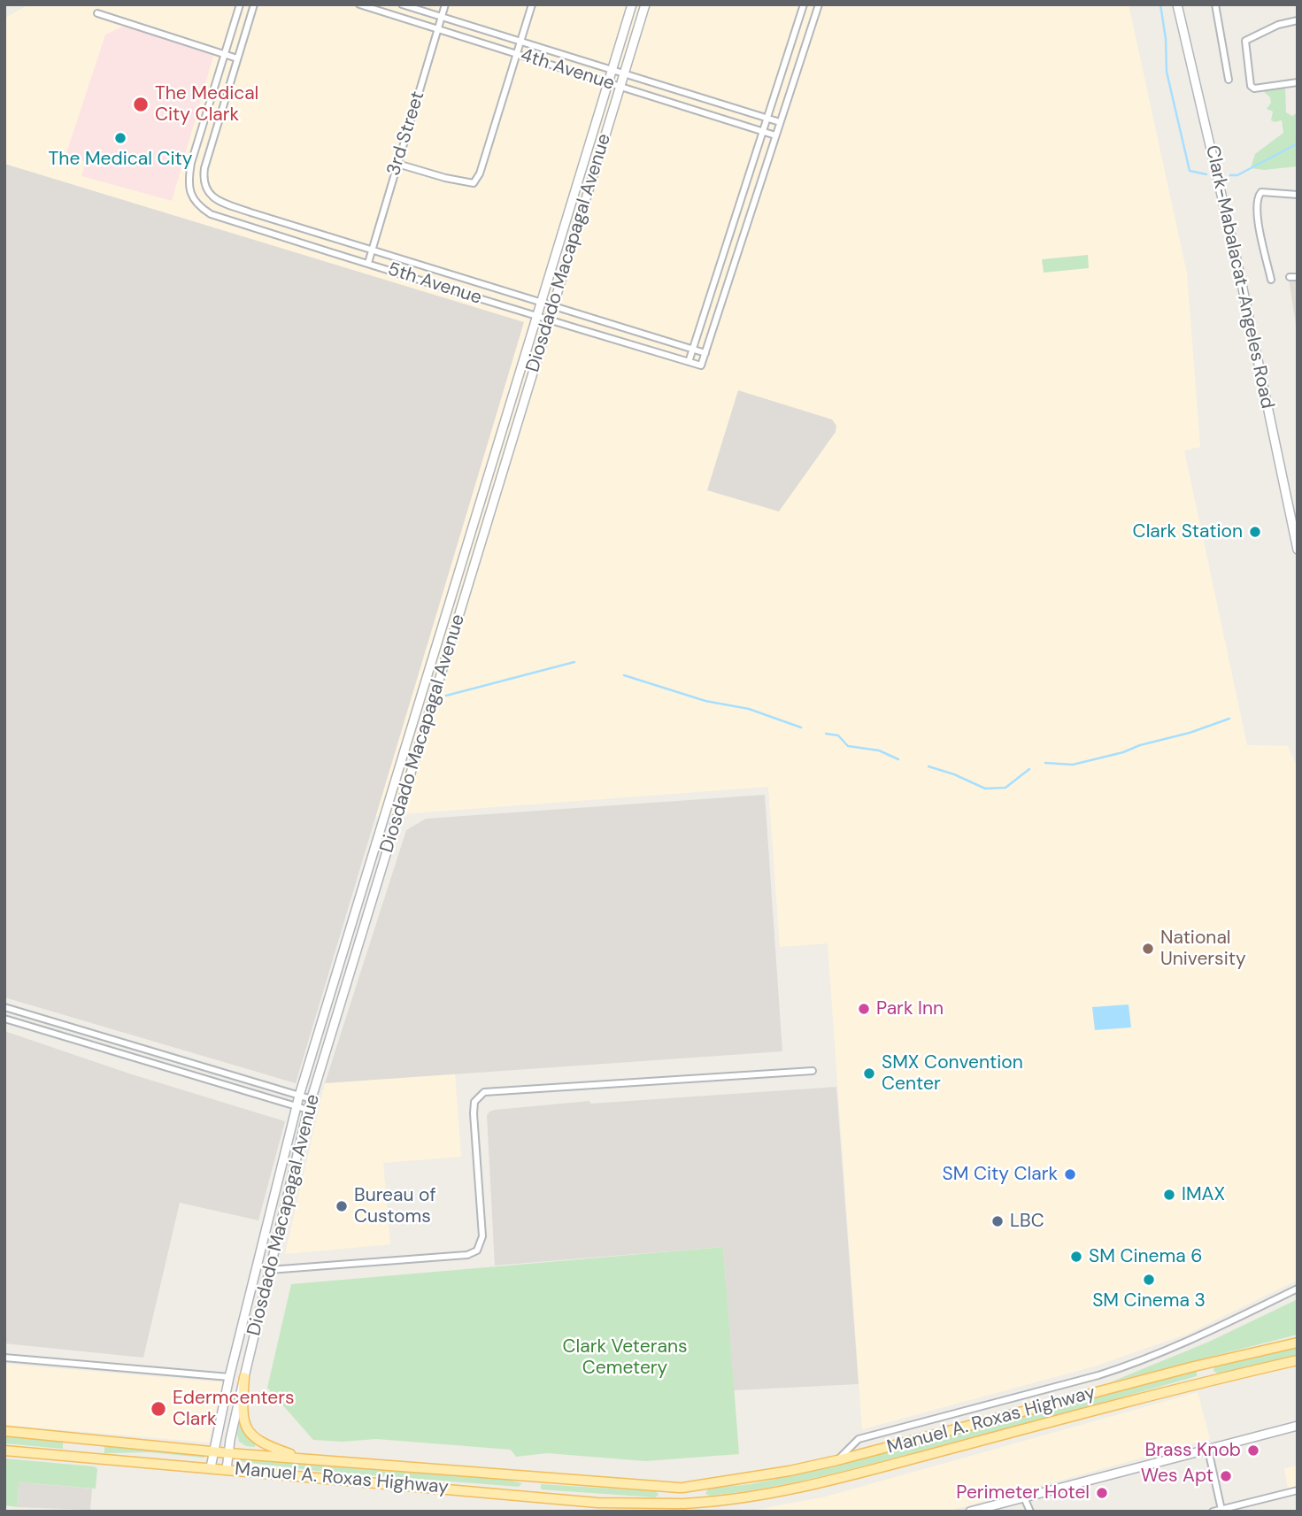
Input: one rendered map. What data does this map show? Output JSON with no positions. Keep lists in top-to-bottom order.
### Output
{
  "streets": {
    "main road": ["Diosdado Macapagal Avenue", "Clark-Mabalacat-Angeles Road", "Manuel A. Roxas Highway"],
    "street": ["4th Avenue", "3rd Street", "5th Avenue"]
  },
  "crossings": [
    ["4th Avenue", "3rd Street"],
    ["4th Avenue", "Diosdado Macapagal Avenue"],
    ["3rd Street", "5th Avenue"],
    ["Diosdado Macapagal Avenue", "5th Avenue"],
    ["Diosdado Macapagal Avenue", "Manuel A. Roxas Highway"]
  ],
  "parks": ["Clark Veterans Cemetery"],
  "places": [
    "The Medical City Clark",
    "The Medical City",
    "Clark Station",
    "National University",
    "Park Inn",
    "SMX Convention Center",
    "SM City Clark",
    "IMAX",
    "Bureau of Customs",
    "LBC",
    "SM Cinema 6",
    "SM Cinema 3",
    "Edermcenters Clark",
    "Brass Knob",
    "Wes Apt",
    "Perimeter Hotel"
  ]
}
